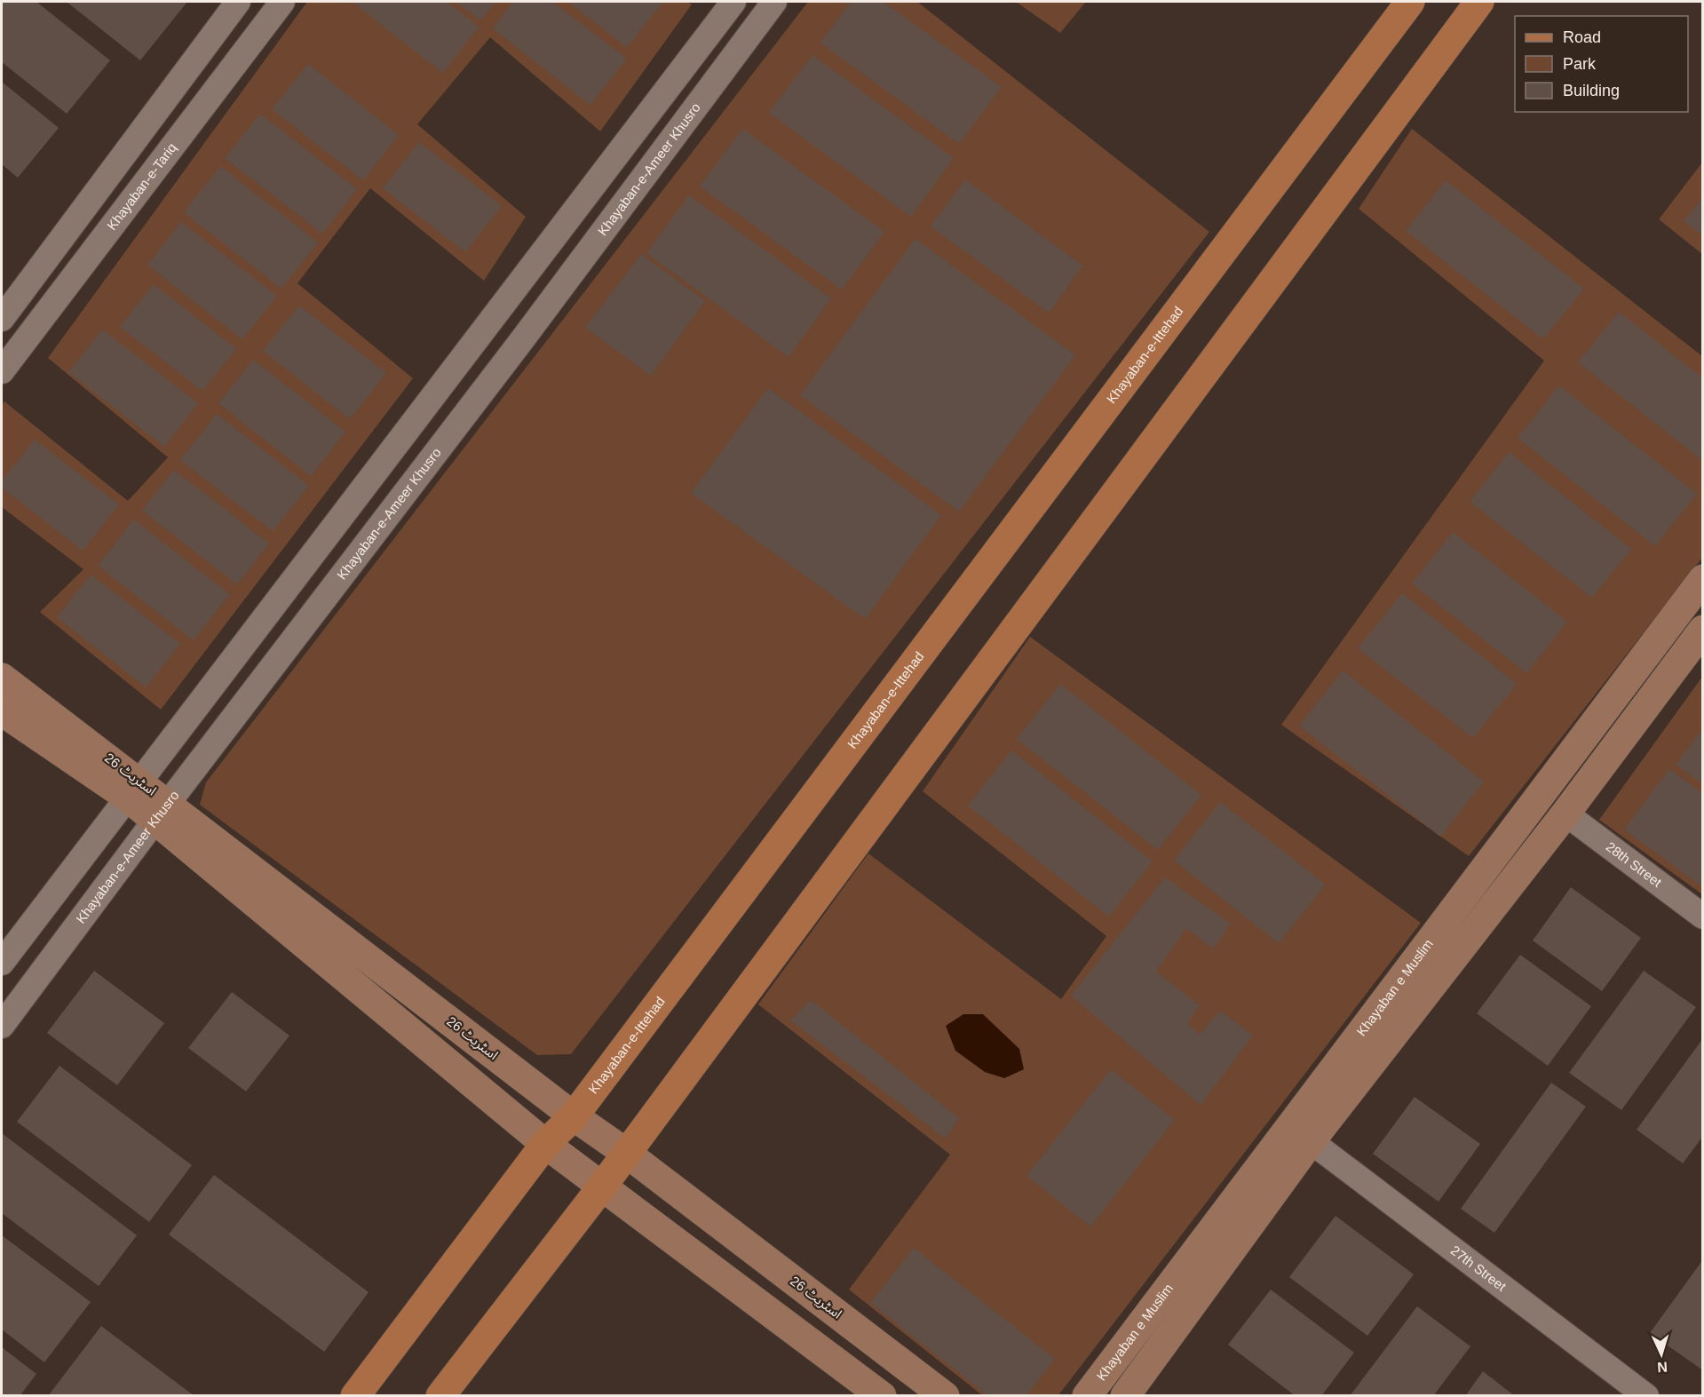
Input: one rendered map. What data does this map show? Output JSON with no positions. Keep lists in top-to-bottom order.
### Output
{
  "streets": {
    "main road": ["Khayaban-e-Ittehad", "اسٹریٹ 26", "Khayaban e Muslim"],
    "street": [
      "Khayaban-e-Ameer Khusro",
      "Khayaban-e-Tariq",
      "28th Street",
      "27th Street"
    ]
  },
  "crossings": [
    ["Khayaban-e-Ameer Khusro", "اسٹریٹ 26"],
    ["Khayaban-e-Ittehad", "اسٹریٹ 26"]
  ],
  "legend": ["Road", "Park", "Building"],
  "north": "bottom"
}
